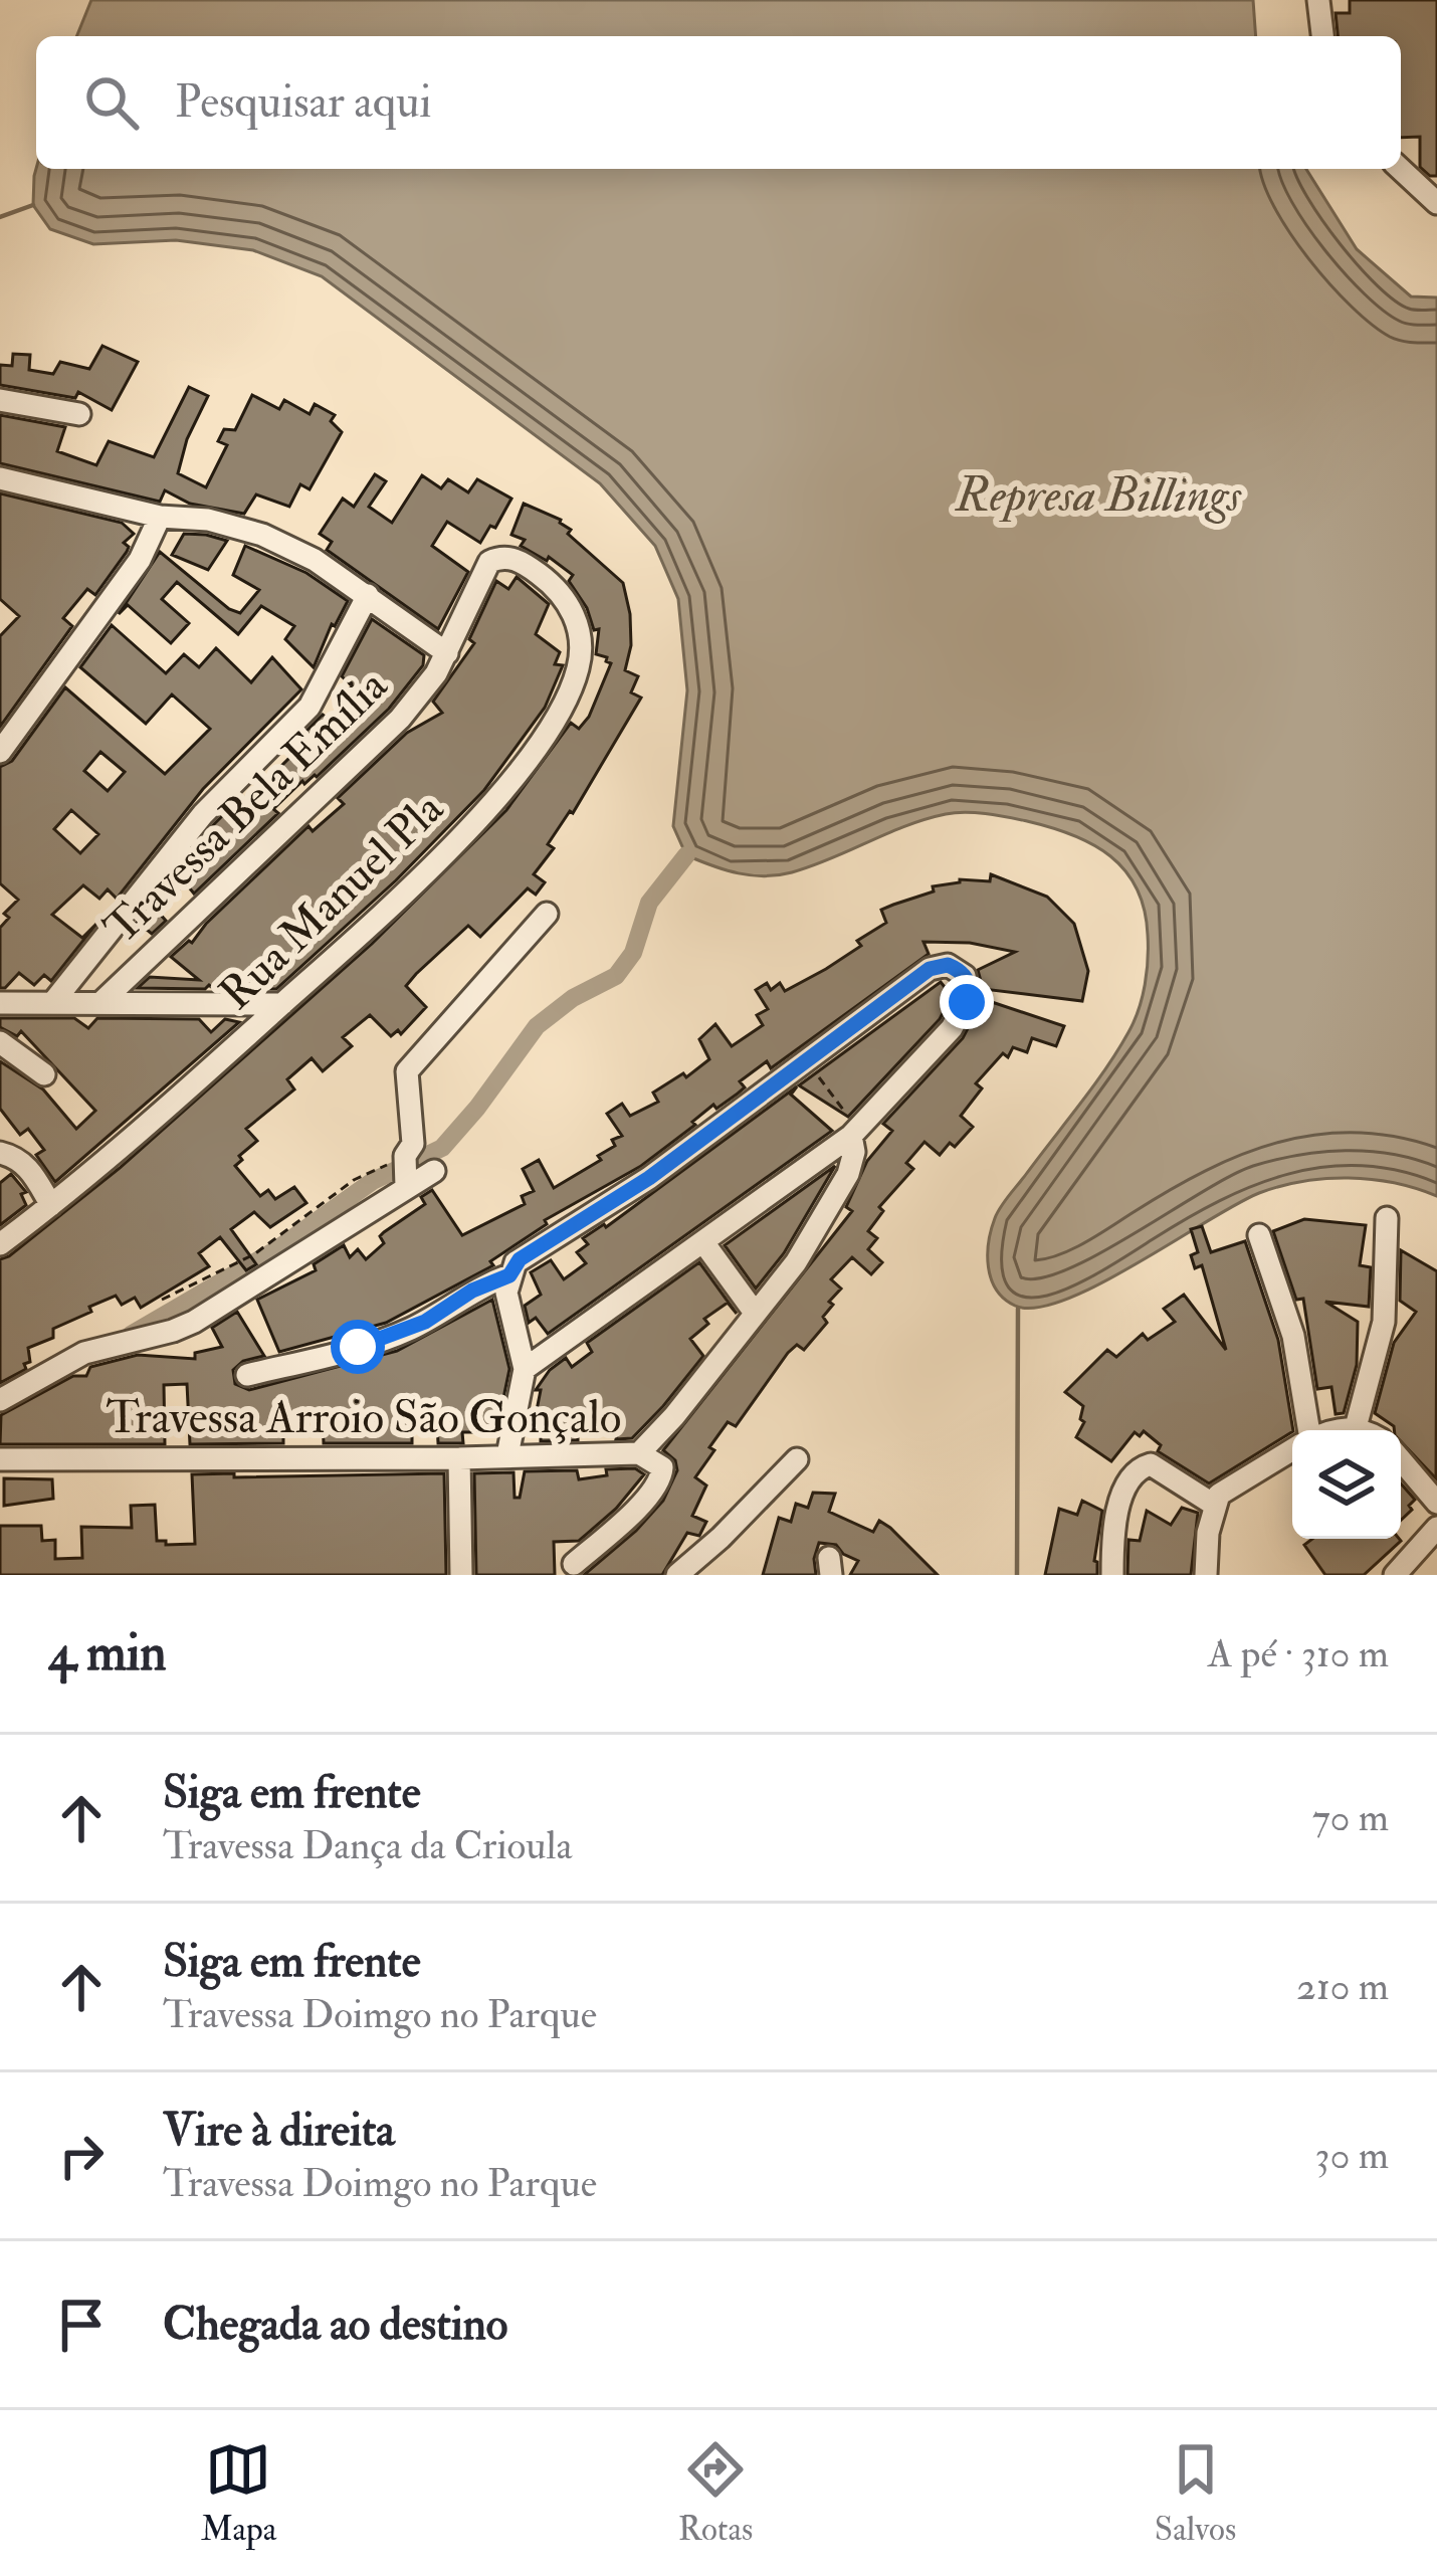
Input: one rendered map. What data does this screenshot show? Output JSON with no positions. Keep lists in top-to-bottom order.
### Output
{
  "streets": {
    "street": ["Travessa Bela Emília", "Rua Manuel Pla", "Travessa Arroio São Gonçalo"]
  },
  "crossings": [
    ["Travessa Bela Emília", "Rua Manuel Pla"]
  ],
  "water": ["Represa Billings"],
  "page": {
    "search": "Pesquisar aqui",
    "heading": ["4 min", "A pé · 310 m"],
    "list": [
      ["Siga em frente", "Travessa Dança da Crioula", "70 m"],
      ["Siga em frente", "Travessa Doimgo no Parque", "210 m"],
      ["Vire à direita", "Travessa Doimgo no Parque", "30 m"],
      "Chegada ao destino"
    ],
    "nav": ["Mapa", "Rotas", "Salvos"]
  }
}
